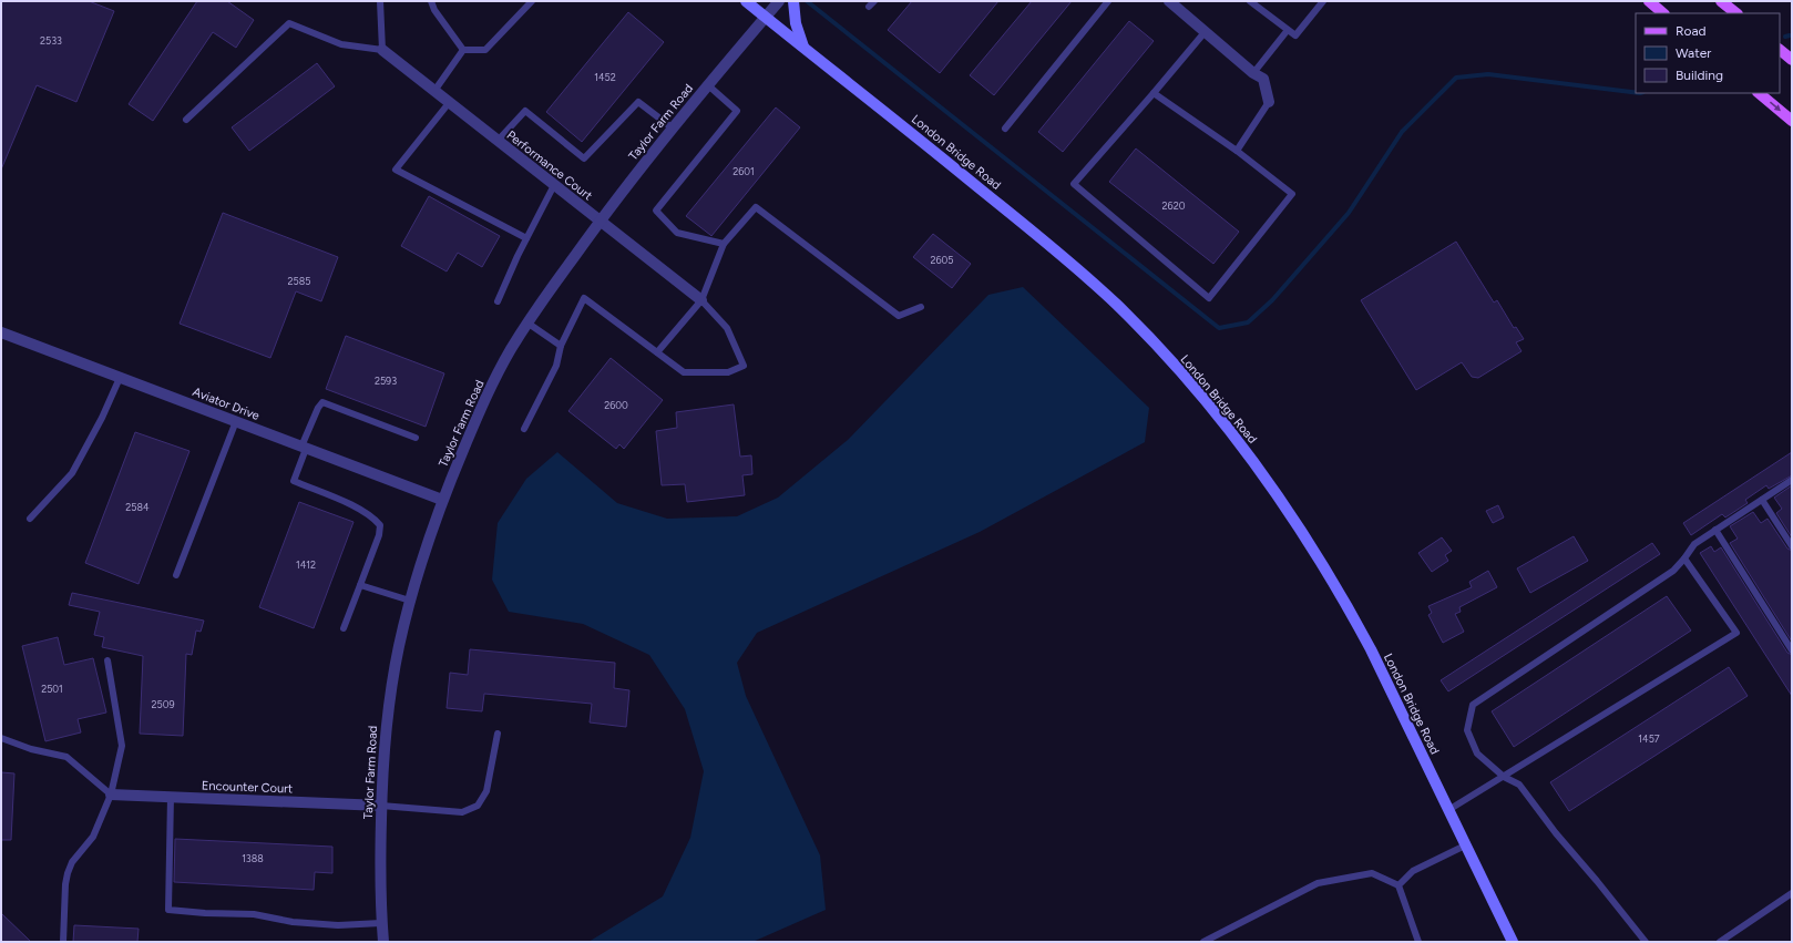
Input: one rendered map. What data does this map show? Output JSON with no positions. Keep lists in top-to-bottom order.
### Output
{
  "streets": {
    "street": [
      "Taylor Farm Road",
      "London Bridge Road",
      "Performance Court",
      "Aviator Drive",
      "Encounter Court"
    ]
  },
  "crossings": [
    ["Taylor Farm Road", "London Bridge Road"],
    ["Taylor Farm Road", "Performance Court"],
    ["Taylor Farm Road", "Aviator Drive"],
    ["Taylor Farm Road", "Encounter Court"]
  ],
  "house_numbers": [
    "2533",
    "1452",
    "2601",
    "2620",
    "2605",
    "2585",
    "2593",
    "2600",
    "2584",
    "1412",
    "2501",
    "2509",
    "1457",
    "1388"
  ],
  "legend": ["Road", "Water", "Building"]
}
